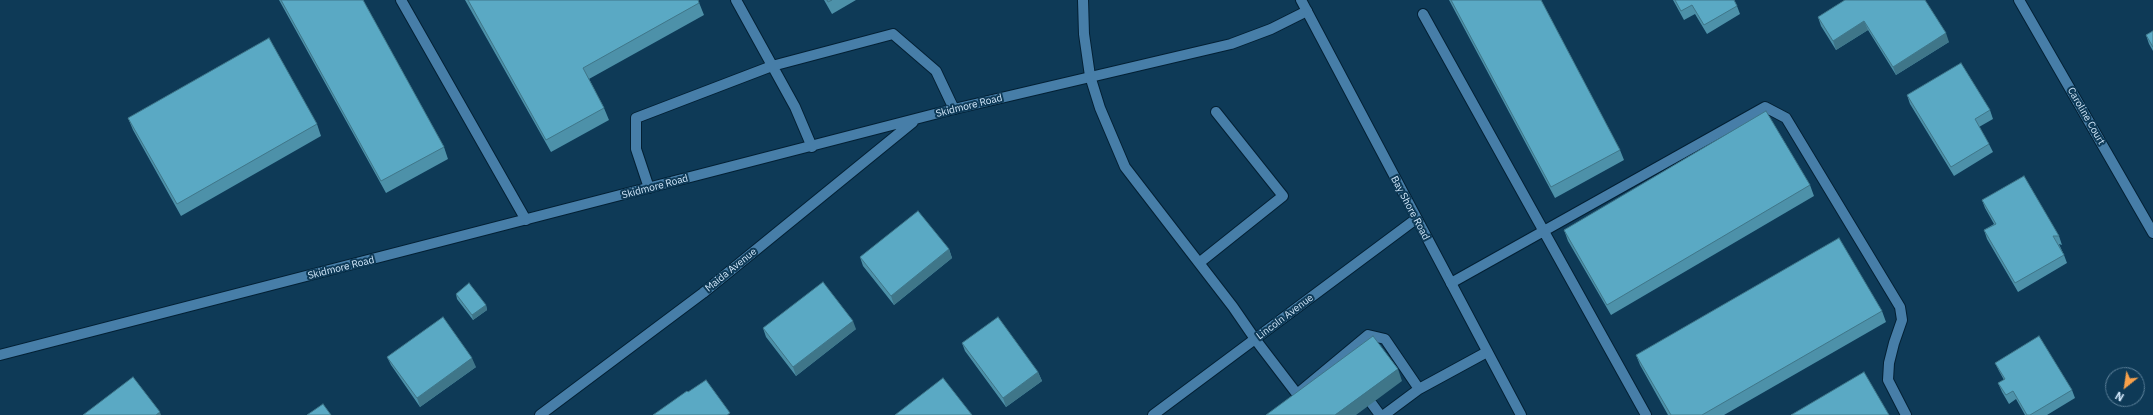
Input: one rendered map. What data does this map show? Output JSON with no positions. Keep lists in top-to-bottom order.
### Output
{
  "streets": {
    "street": [
      "Skidmore Road",
      "Caroline Court",
      "Bay Shore Road",
      "Maida Avenue",
      "Lincoln Avenue"
    ]
  },
  "crossings": [
    ["Skidmore Road", "Bay Shore Road"],
    ["Skidmore Road", "Maida Avenue"],
    ["Bay Shore Road", "Lincoln Avenue"]
  ],
  "north": "bottom left"
}
